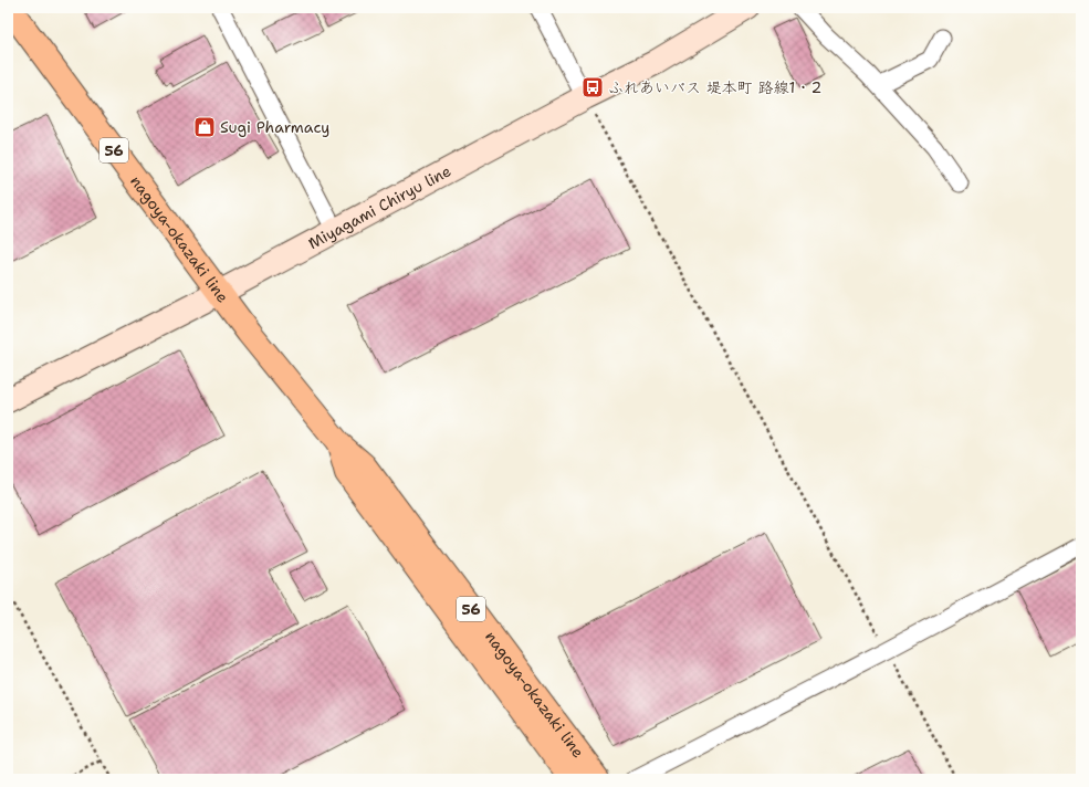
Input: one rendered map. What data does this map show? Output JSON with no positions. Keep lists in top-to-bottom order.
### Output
{
  "streets": {
    "main road": ["56", "Miyagami Chiryu line", "nagoya-okazaki line"]
  },
  "crossings": [
    ["Miyagami Chiryu line", "nagoya-okazaki line"]
  ],
  "places": {
    "bus stop": ["ふれあいバス 堤本町 路線1・2"],
    "shop": ["Sugi Pharmacy"]
  }
}
